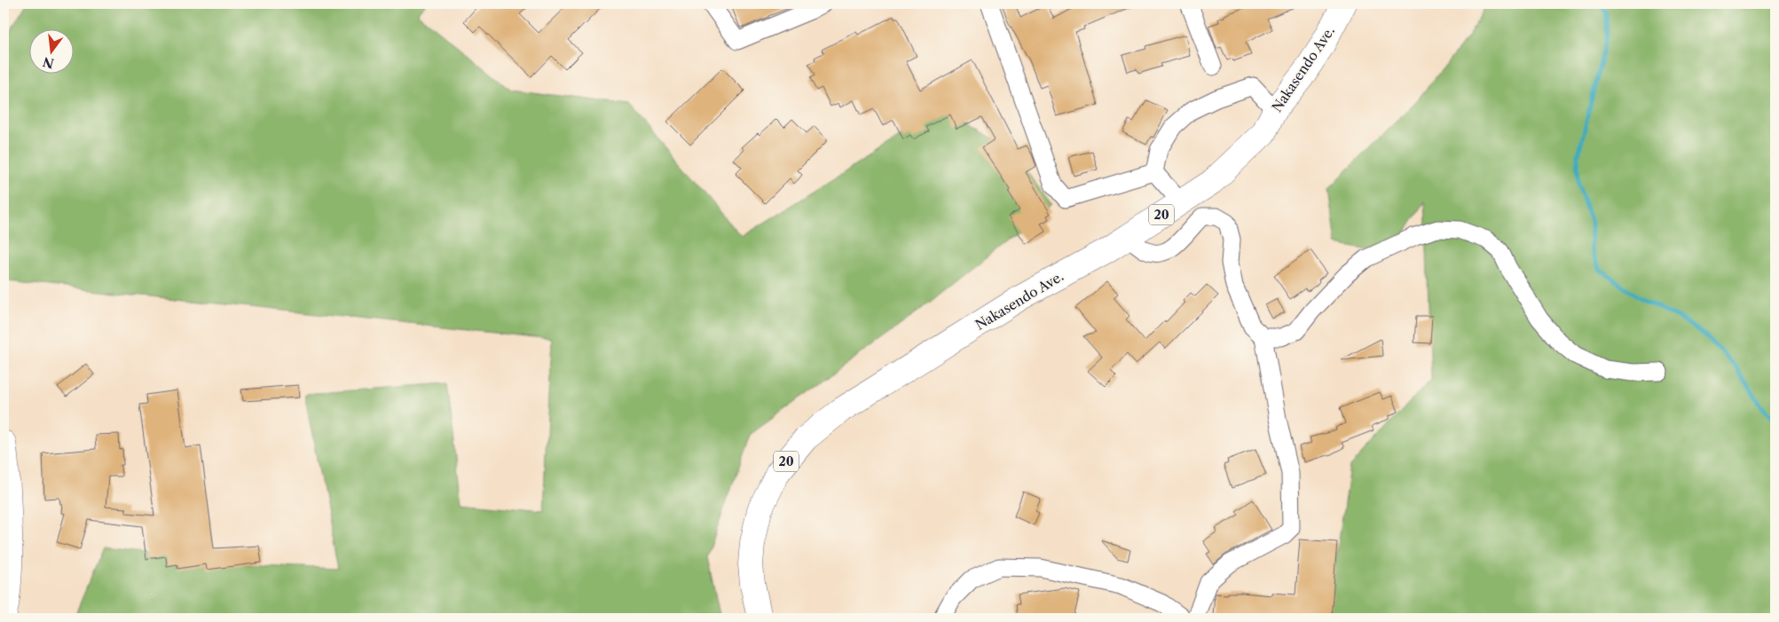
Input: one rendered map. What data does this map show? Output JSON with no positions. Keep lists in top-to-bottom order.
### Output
{
  "streets": {
    "highway": ["Nakasendo Ave.", "20"]
  },
  "north": "bottom"
}
